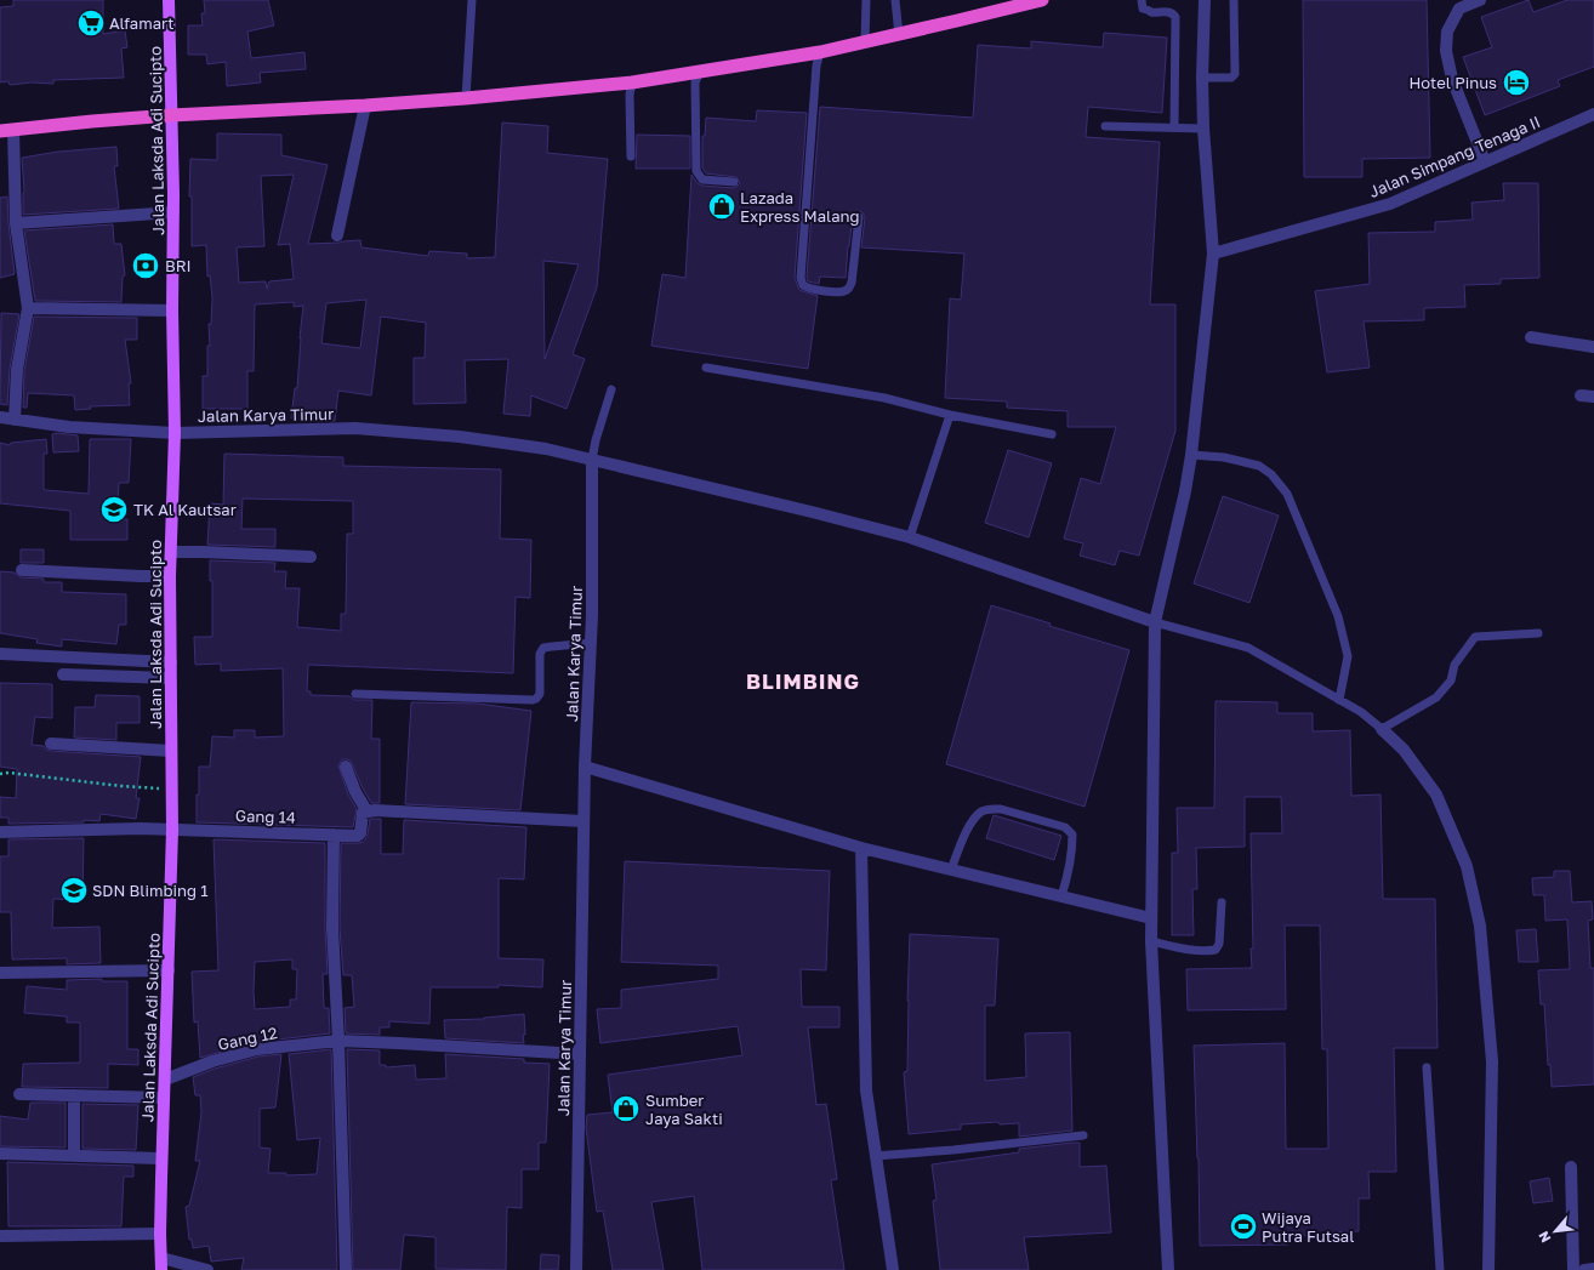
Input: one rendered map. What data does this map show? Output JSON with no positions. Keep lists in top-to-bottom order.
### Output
{
  "streets": {
    "main road": ["Jalan Laksda Adi Sucipto"],
    "street": [
      "Jalan Simpang Tenaga II",
      "Jalan Karya Timur",
      "Gang 14",
      "Gang 12"
    ]
  },
  "crossings": [
    ["Jalan Laksda Adi Sucipto", "Jalan Karya Timur"],
    ["Jalan Laksda Adi Sucipto", "Gang 14"],
    ["Jalan Laksda Adi Sucipto", "Gang 12"],
    ["Jalan Karya Timur", "Gang 12"]
  ],
  "districts": ["BLIMBING"],
  "places": {
    "supermarket": ["Alfamart"],
    "hotel": ["Hotel Pinus"],
    "shop": ["Lazada Express Malang", "Sumber Jaya Sakti"],
    "bank": ["BRI"],
    "school or university": ["TK Al Kautsar", "SDN Blimbing 1"],
    "sports": ["Wijaya Putra Futsal"]
  },
  "north": "bottom left"
}
